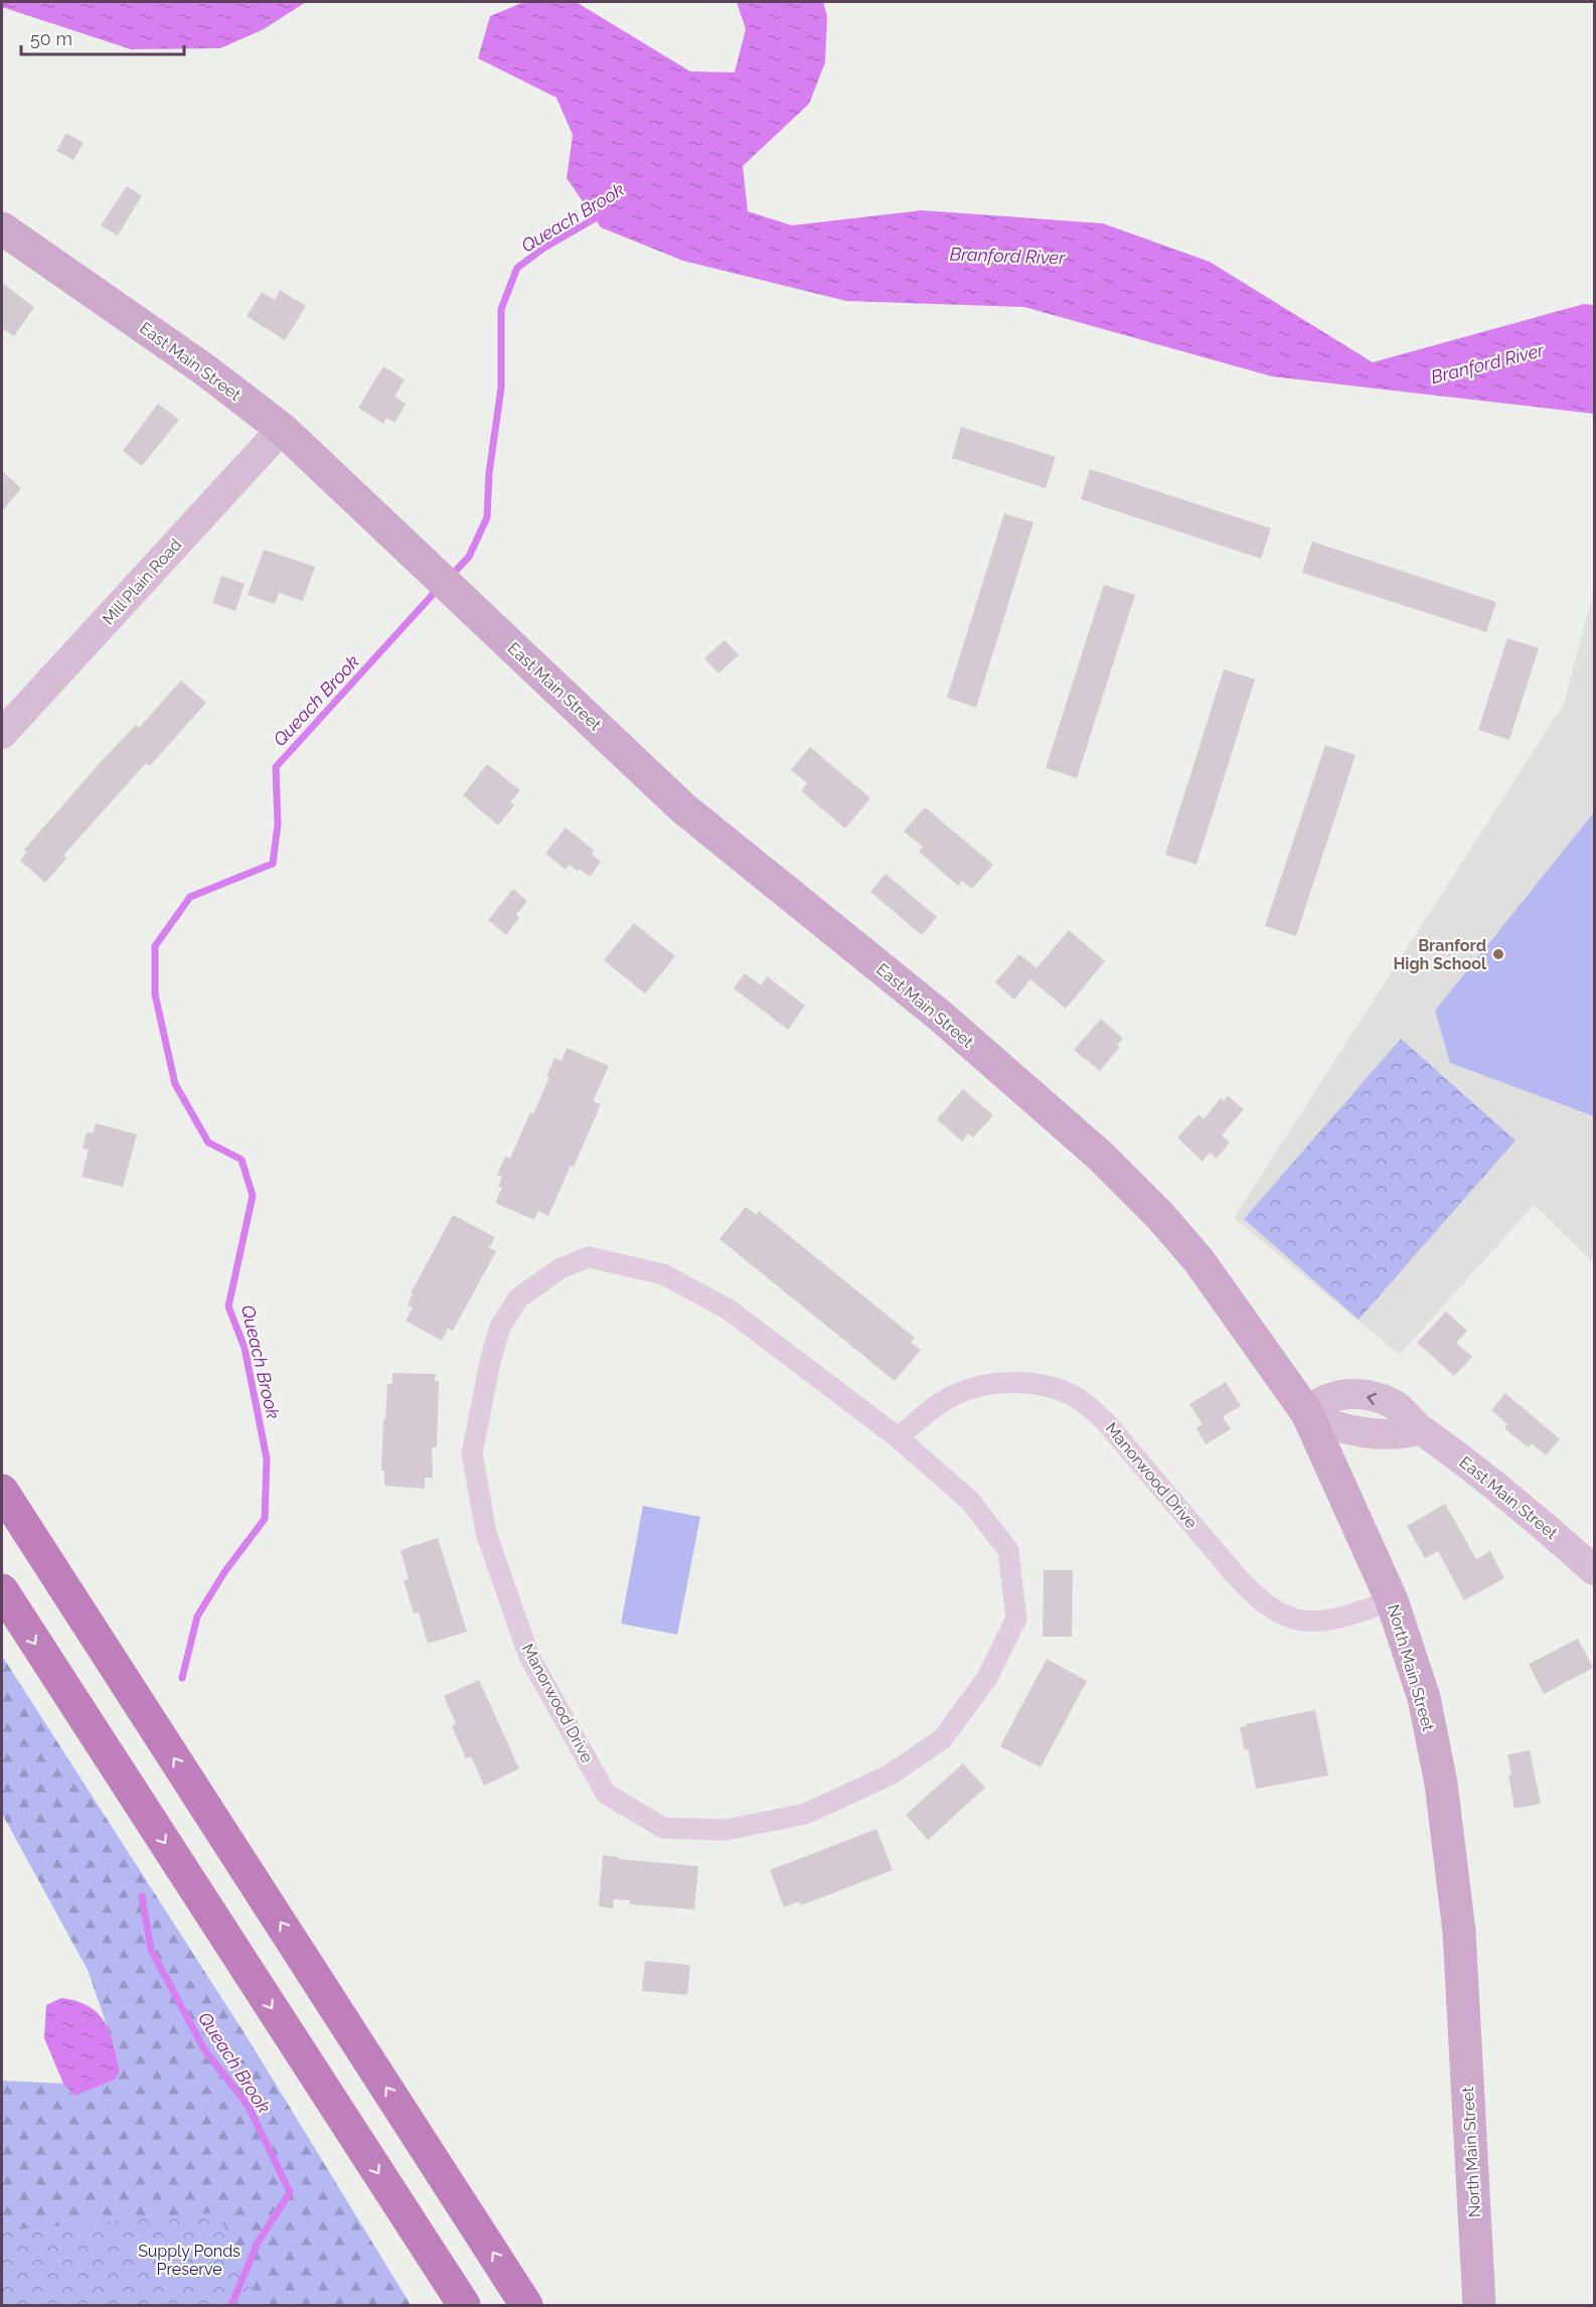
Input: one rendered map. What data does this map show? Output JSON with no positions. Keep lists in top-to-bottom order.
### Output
{
  "streets": {
    "main road": ["East Main Street", "North Main Street"],
    "street": ["Mill Plain Road", "Manorwood Drive"]
  },
  "crossings": [
    ["East Main Street", "Mill Plain Road"],
    ["East Main Street", "North Main Street"],
    ["Manorwood Drive", "North Main Street"]
  ],
  "water": ["Queach Brook", "Branford River"],
  "parks": ["Supply Ponds Preserve"],
  "places": ["Branford High School"],
  "scale_bar": "50 m"
}
